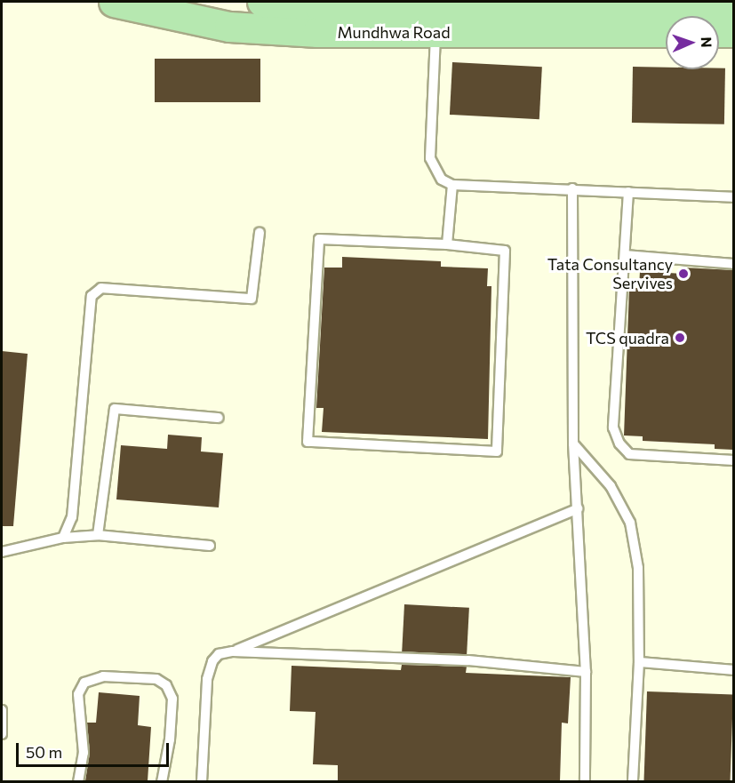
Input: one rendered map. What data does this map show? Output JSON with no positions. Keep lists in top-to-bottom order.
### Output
{
  "streets": {
    "highway": ["Mundhwa Road"]
  },
  "places": ["Tata Consultancy Servives", "TCS quadra"],
  "scale_bar": "50 m",
  "north": "right"
}
